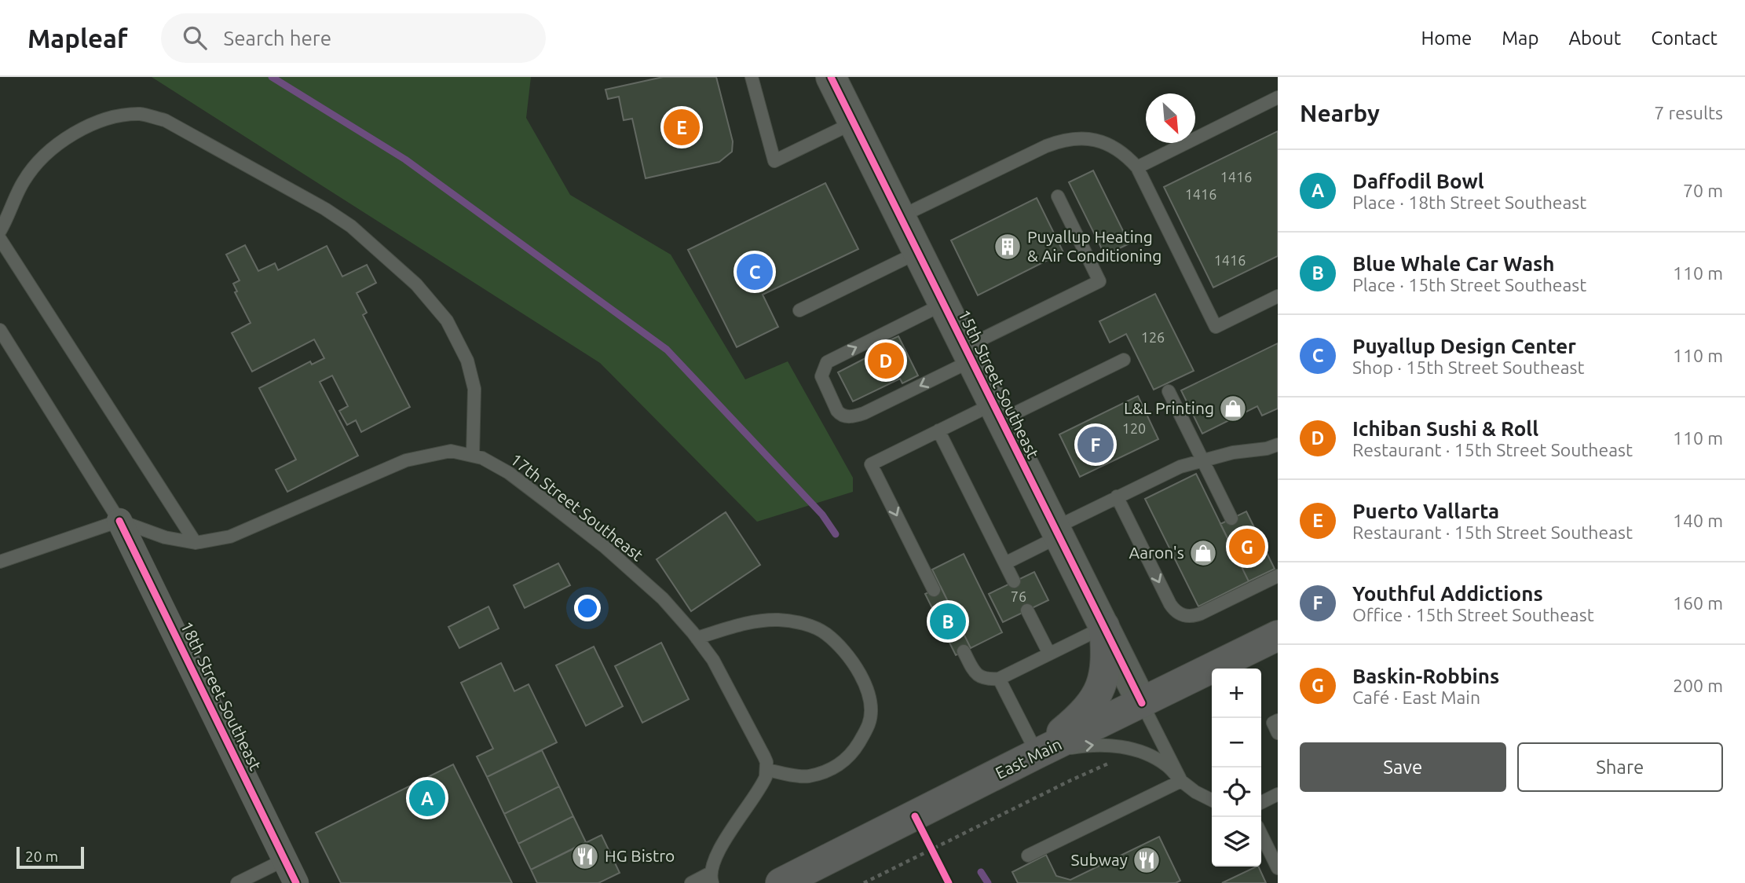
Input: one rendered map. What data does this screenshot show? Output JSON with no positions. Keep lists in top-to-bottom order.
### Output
{
  "streets": {
    "main road": ["East Main"],
    "street": ["15th Street Southeast", "18th Street Southeast"],
    "lane": ["17th Street Southeast"]
  },
  "crossings": [
    ["15th Street Southeast", "East Main"],
    ["17th Street Southeast", "18th Street Southeast"]
  ],
  "places": {
    "building": ["Puyallup Heating & Air Conditioning"],
    "shop": ["L&L Printing", "Aaron's"],
    "restaurant": ["HG Bistro", "Subway"]
  },
  "house_numbers": [
    "1416",
    "1416",
    "1416",
    "126",
    "120",
    "76"
  ],
  "scale_bar": "20 m",
  "north": "bottom right",
  "page": {
    "header": "Mapleaf",
    "search": "Search here",
    "nav": [
      "Home",
      "Map",
      "About",
      "Contact"
    ],
    "heading": ["Nearby", "7 results"],
    "pins": [
      "E",
      "C",
      "D",
      "F",
      "G",
      "B",
      "A"
    ],
    "list": [
      {
        "mark": "A",
        "name": "Daffodil Bowl",
        "note": "Place · 18th Street Southeast",
        "value": "70 m"
      },
      {
        "mark": "B",
        "name": "Blue Whale Car Wash",
        "note": "Place · 15th Street Southeast",
        "value": "110 m"
      },
      {
        "mark": "C",
        "name": "Puyallup Design Center",
        "note": "Shop · 15th Street Southeast",
        "value": "110 m"
      },
      {
        "mark": "D",
        "name": "Ichiban Sushi & Roll",
        "note": "Restaurant · 15th Street Southeast",
        "value": "110 m"
      },
      {
        "mark": "E",
        "name": "Puerto Vallarta",
        "note": "Restaurant · 15th Street Southeast",
        "value": "140 m"
      },
      {
        "mark": "F",
        "name": "Youthful Addictions",
        "note": "Office · 15th Street Southeast",
        "value": "160 m"
      },
      {
        "mark": "G",
        "name": "Baskin-Robbins",
        "note": "Café · East Main",
        "value": "200 m"
      }
    ],
    "map_buttons": ["+", "−"],
    "buttons": ["Save", "Share"],
    "scale": "20 m"
  }
}
